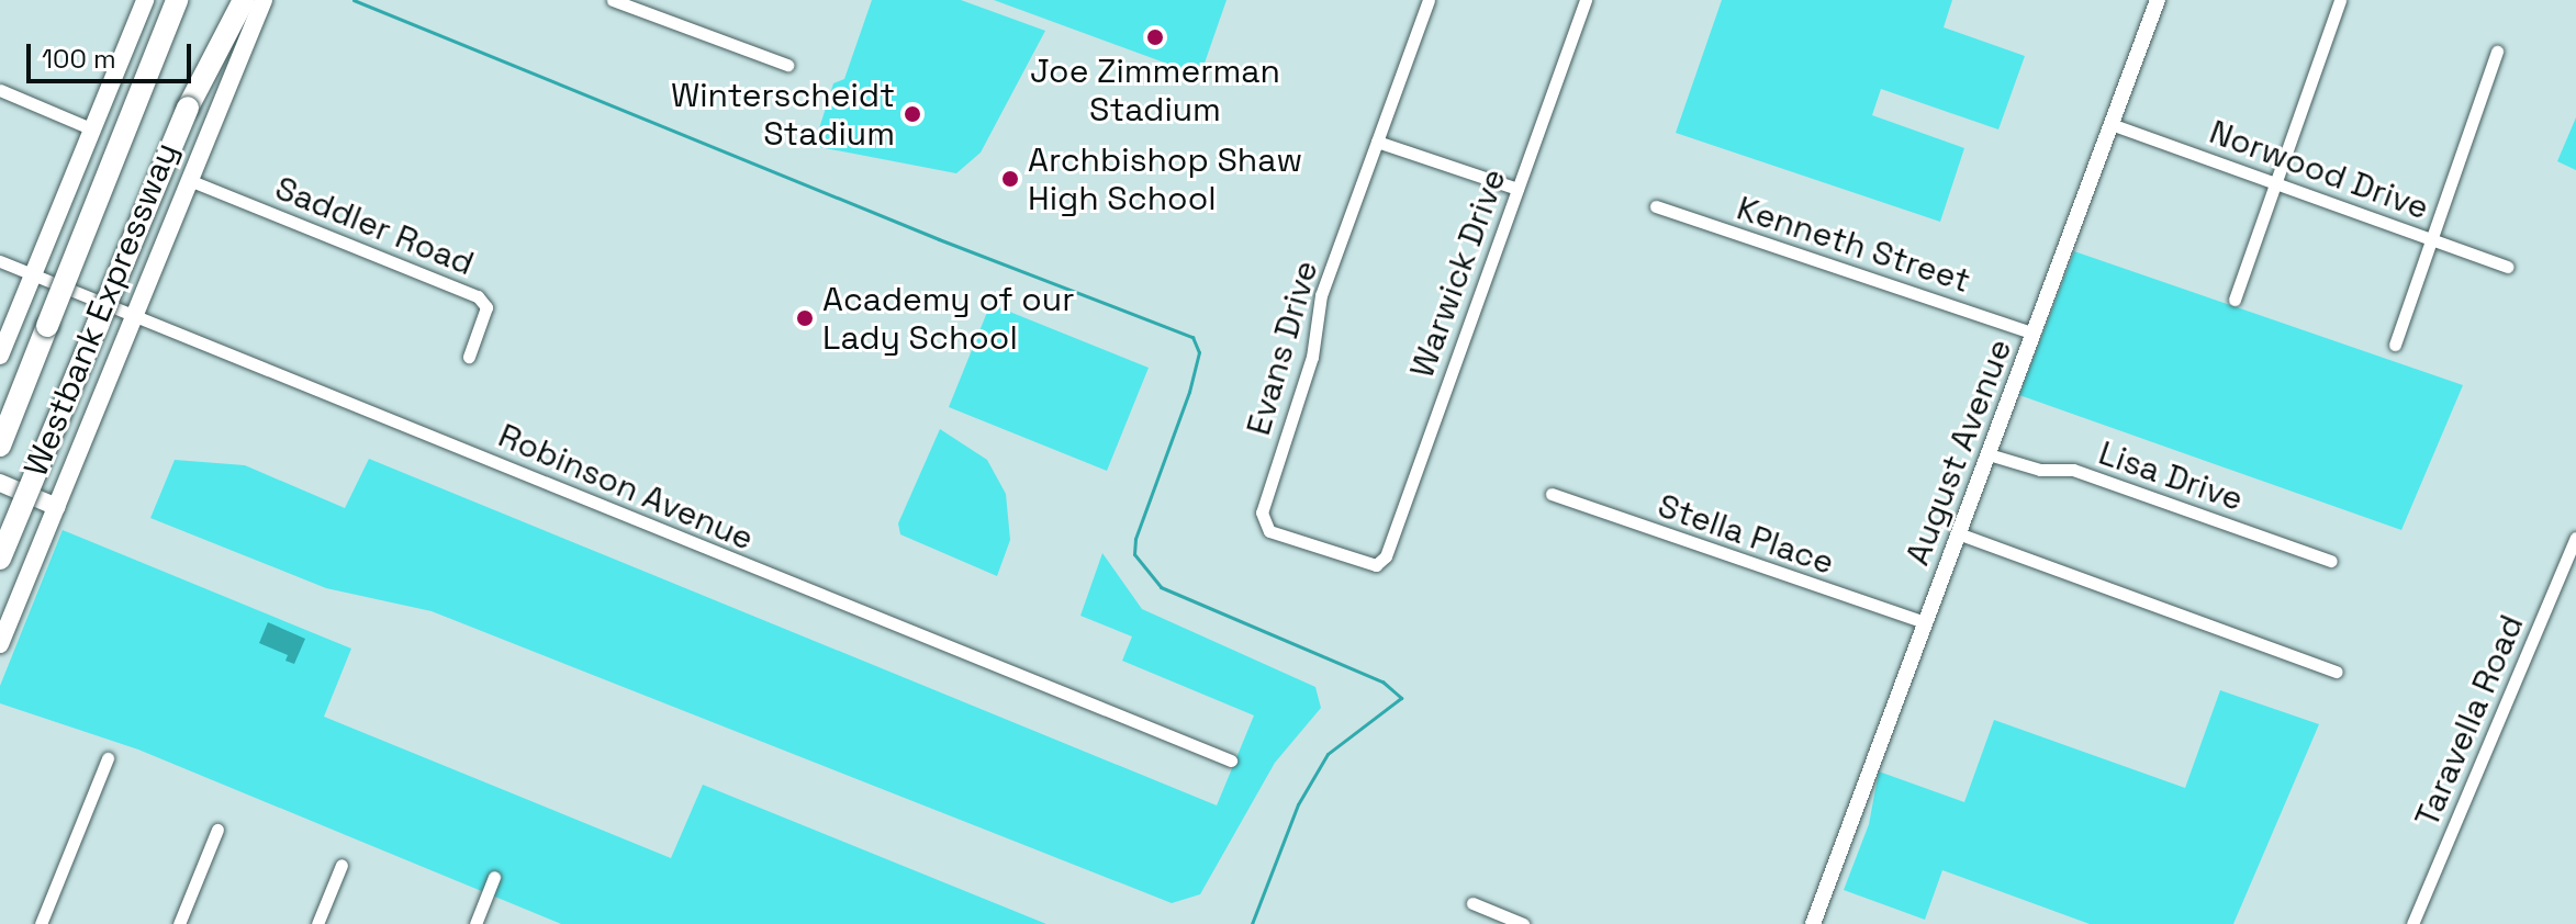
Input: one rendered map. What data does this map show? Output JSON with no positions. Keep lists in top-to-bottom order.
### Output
{
  "streets": {
    "highway": ["Westbank Expressway"],
    "street": [
      "Norwood Drive",
      "Saddler Road",
      "Kenneth Street",
      "Warwick Drive",
      "Evans Drive",
      "August Avenue",
      "Lisa Drive",
      "Robinson Avenue",
      "Stella Place",
      "Taravella Road"
    ]
  },
  "crossings": [
    ["Norwood Drive", "August Avenue"],
    ["Saddler Road", "Westbank Expressway"],
    ["Kenneth Street", "August Avenue"],
    ["Warwick Drive", "Evans Drive"],
    ["Westbank Expressway", "Robinson Avenue"],
    ["August Avenue", "Lisa Drive"],
    ["August Avenue", "Stella Place"]
  ],
  "places": [
    "Joe Zimmerman Stadium",
    "Winterscheidt Stadium",
    "Archbishop Shaw High School",
    "Academy of our Lady School"
  ],
  "scale_bar": "100 m"
}
